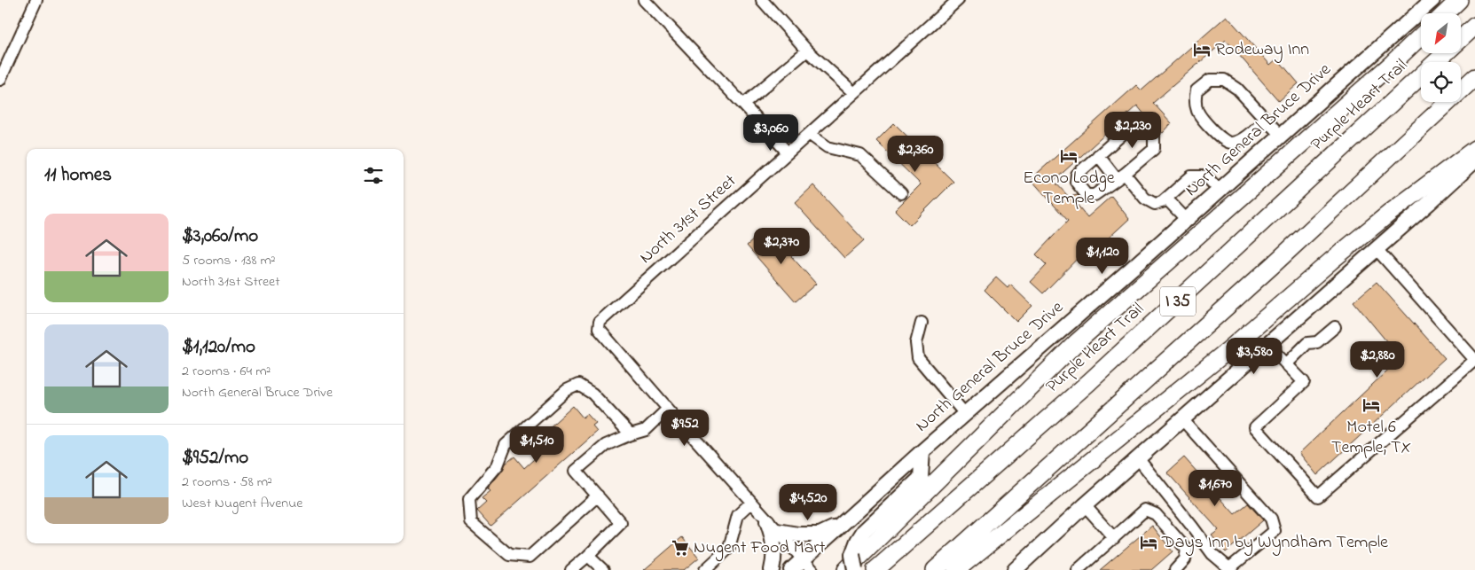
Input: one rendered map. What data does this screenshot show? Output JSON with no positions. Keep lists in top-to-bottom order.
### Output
{
  "streets": {
    "highway": ["Purple Heart Trail", "I 35"],
    "main road": ["North General Bruce Drive"],
    "street": ["North 31st Street"]
  },
  "places": {
    "hotel": [
      "Rodeway Inn",
      "Econo Lodge Temple",
      "Motel 6 Temple, TX",
      "Days Inn by Wyndham Temple"
    ],
    "supermarket": ["Nugent Food Mart"]
  },
  "north": "bottom left",
  "page": {
    "price": [
      "$2,230",
      "$3,060",
      "$2,360",
      "$2,370",
      "$1,120",
      "$3,580",
      "$2,880",
      "$952",
      "$1,510",
      "$1,670",
      "$4,520"
    ],
    "heading": "11 homes",
    "list": [
      {
        "name": "$3,060/mo",
        "note": "5 rooms · 138 m² · North 31st Street"
      },
      {
        "name": "$1,120/mo",
        "note": "2 rooms · 64 m² · North General Bruce Drive"
      },
      {
        "name": "$952/mo",
        "note": "2 rooms · 58 m² · West Nugent Avenue"
      }
    ]
  }
}
